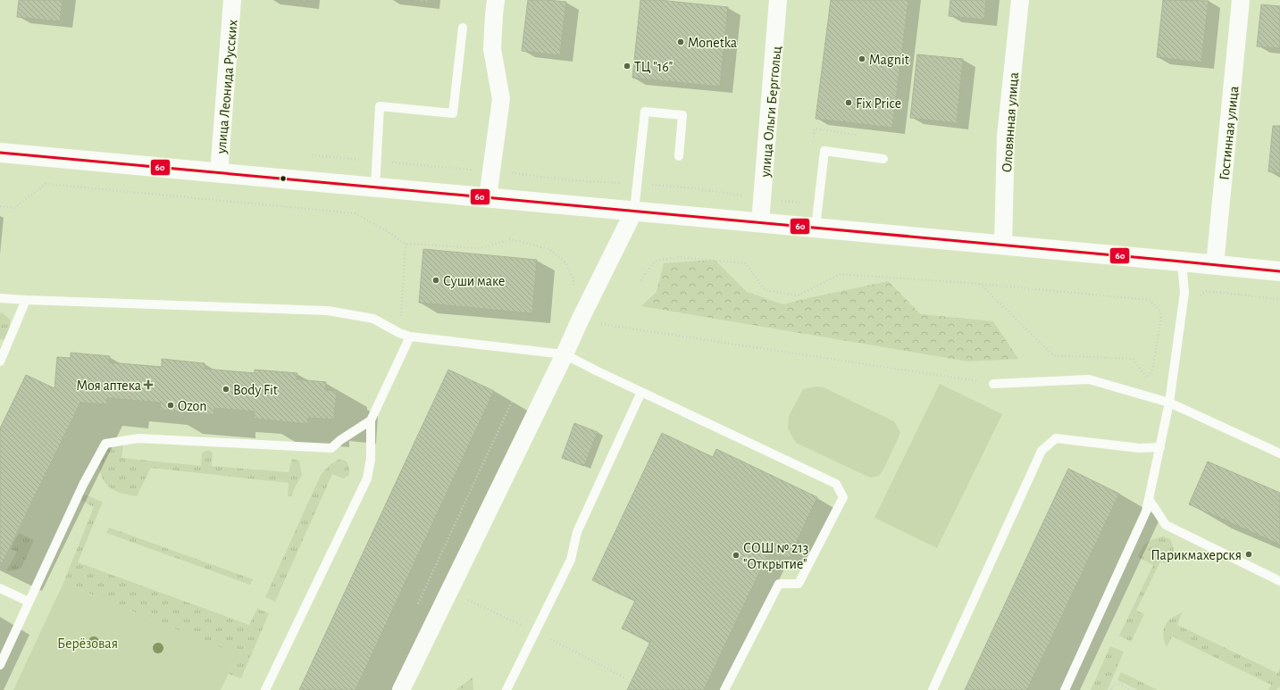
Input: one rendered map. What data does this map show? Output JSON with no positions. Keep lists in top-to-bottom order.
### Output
{
  "streets": {
    "street": [
      "улица Леонида Русских",
      "улица Ольги Берггольц",
      "Оловянная улица",
      "Гостинная улица"
    ]
  },
  "parks": ["Берёзовая"],
  "places": {
    "other": [
      "Monetka",
      "Magnit",
      "ТЦ \"16\"",
      "Fix Price",
      "Суши маке",
      "Body Fit",
      "Ozon",
      "Парикмахерскя",
      "СОШ № 213 \"Открытие\""
    ],
    "health": ["Моя аптека"]
  },
  "lines": ["transit line 60"]
}
